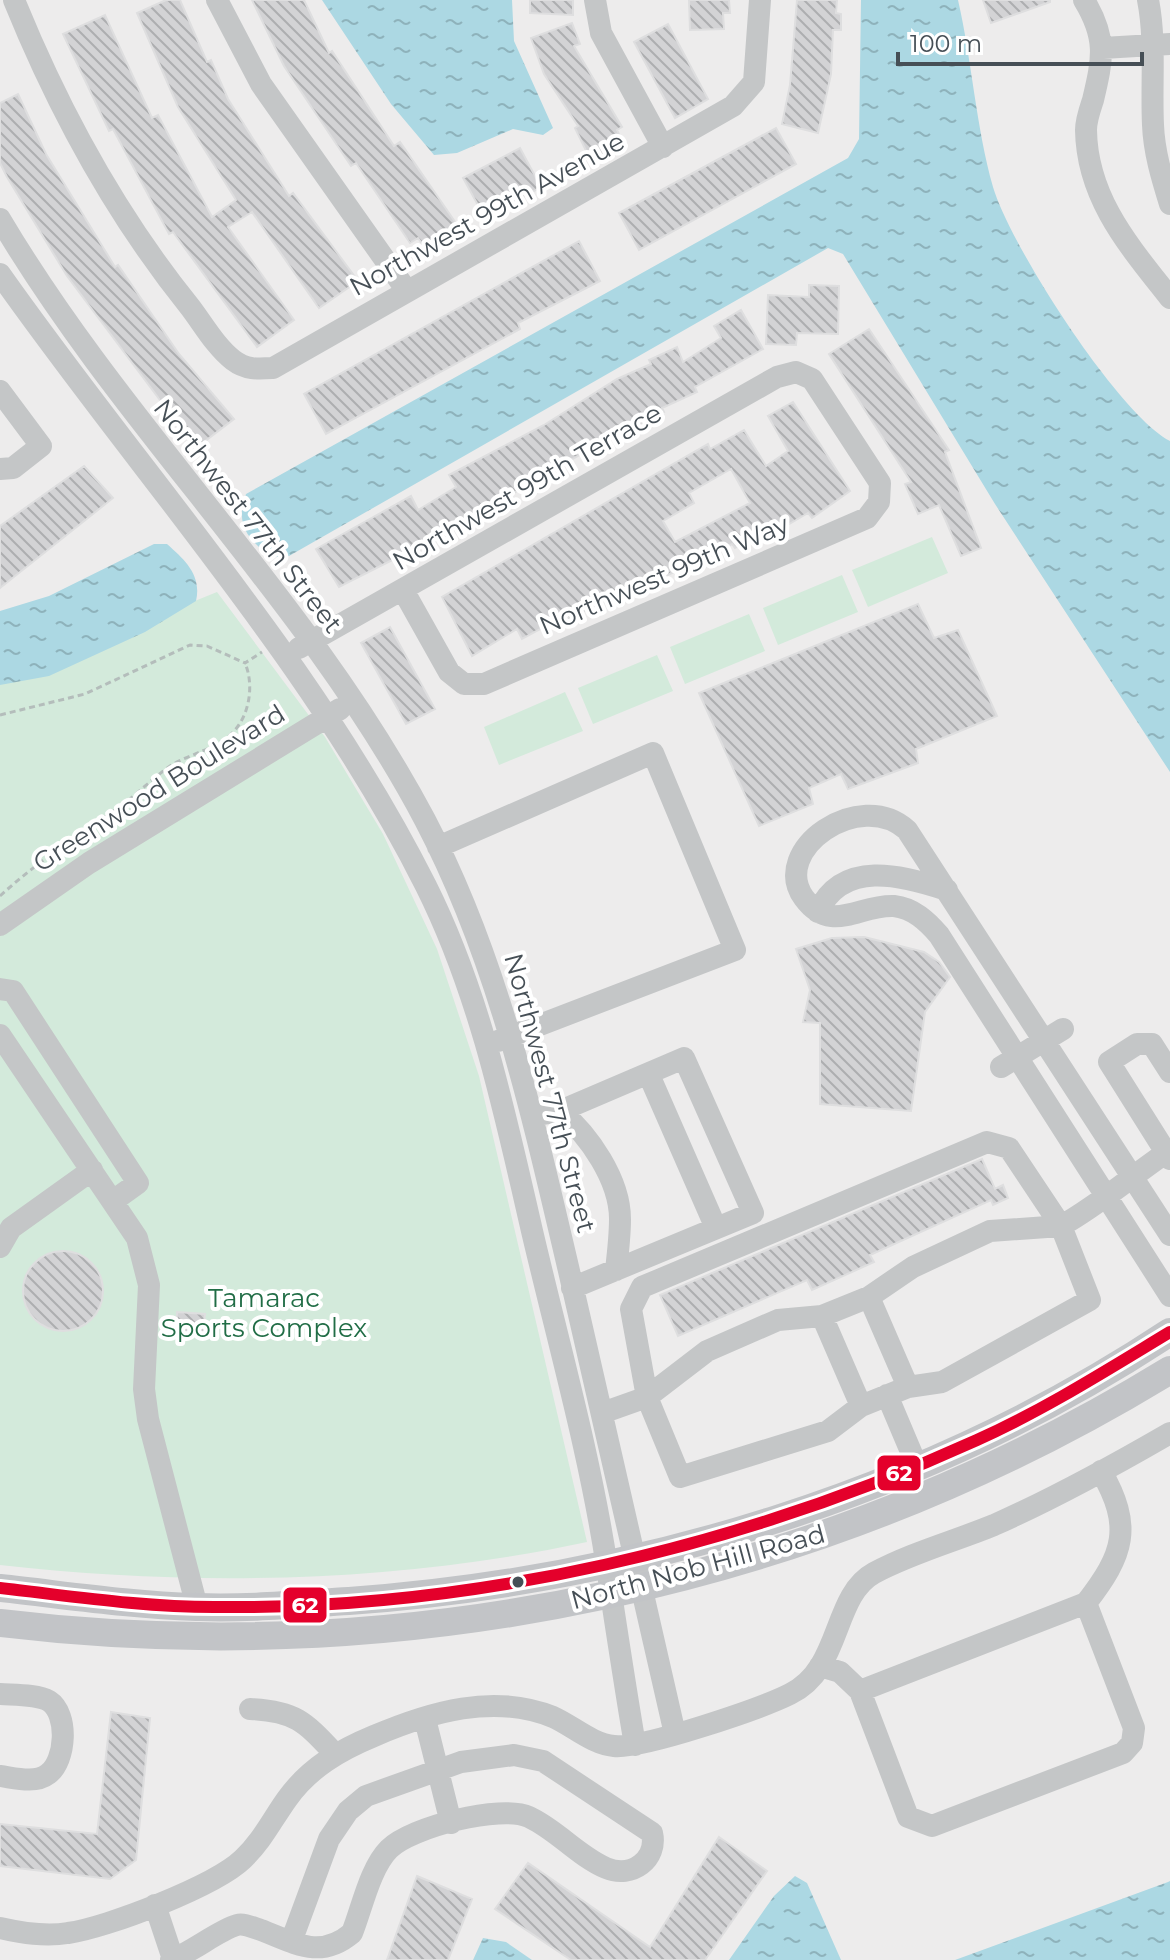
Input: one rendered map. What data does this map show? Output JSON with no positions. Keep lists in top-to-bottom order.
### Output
{
  "streets": {
    "main road": ["North Nob Hill Road"],
    "street": [
      "Northwest 99th Avenue",
      "Northwest 99th Terrace",
      "Northwest 77th Street",
      "Northwest 99th Way",
      "Greenwood Boulevard"
    ]
  },
  "crossings": [
    ["Northwest 99th Terrace", "Northwest 77th Street"],
    ["Northwest 99th Terrace", "Northwest 99th Way"],
    ["Northwest 77th Street", "Greenwood Boulevard"],
    ["Northwest 77th Street", "North Nob Hill Road"]
  ],
  "parks": ["Tamarac Sports Complex"],
  "lines": ["transit line 62"],
  "scale_bar": "100 m"
}
